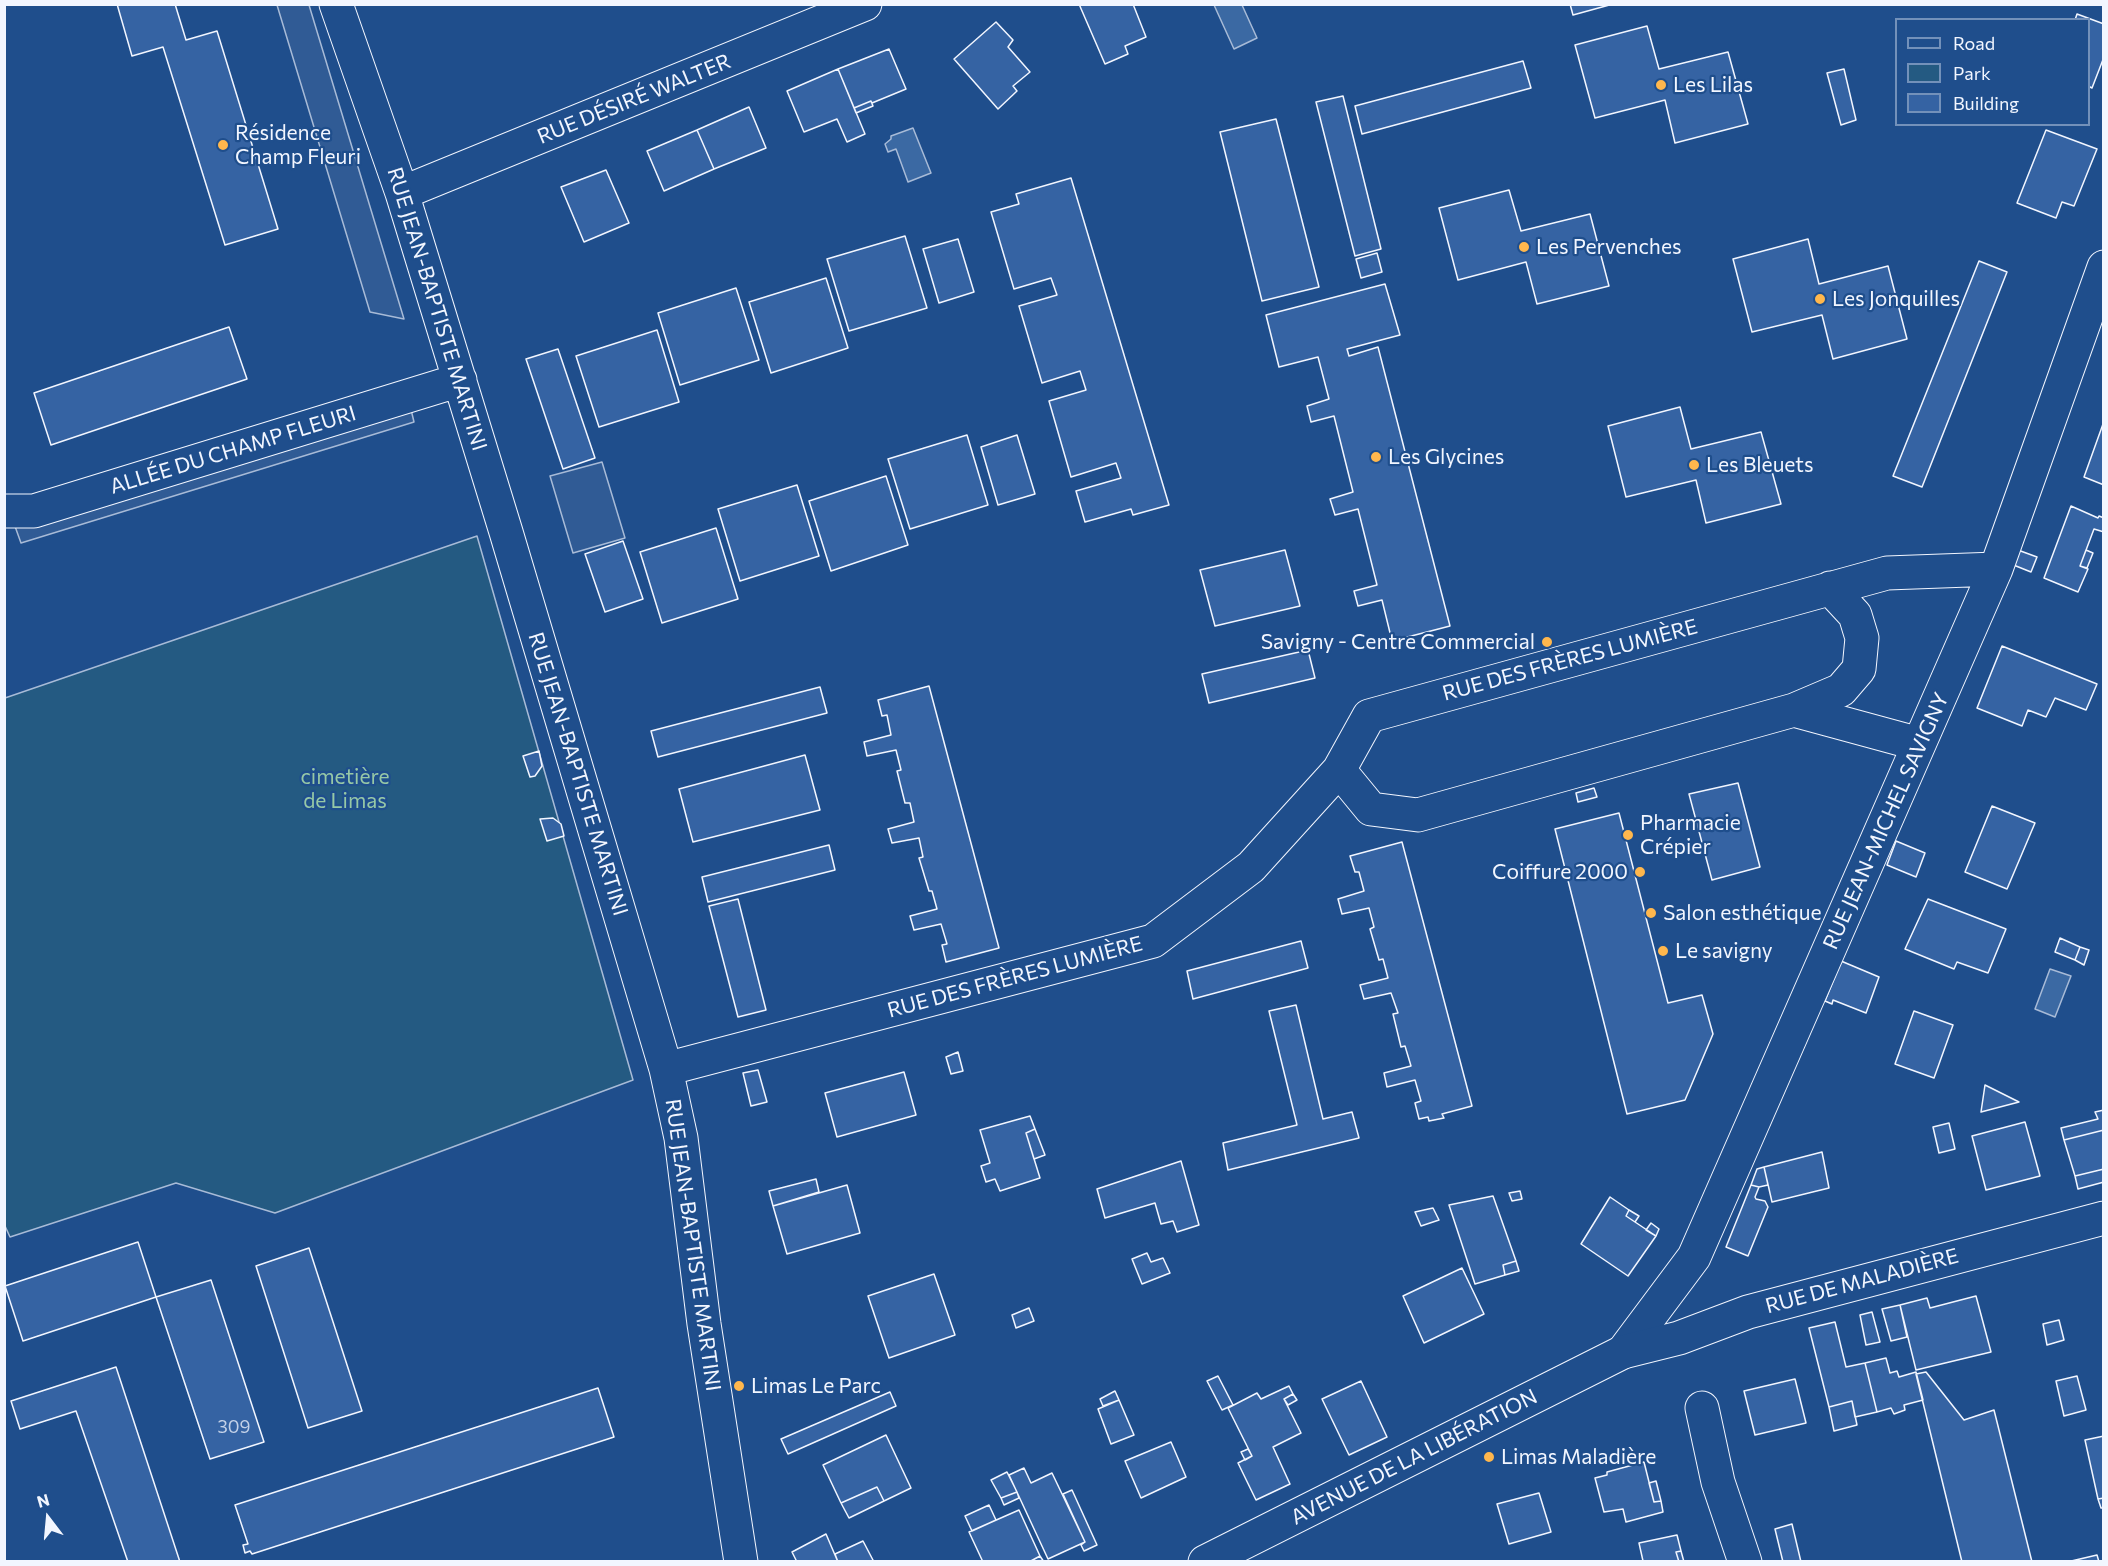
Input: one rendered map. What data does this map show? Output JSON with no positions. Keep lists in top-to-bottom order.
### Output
{
  "streets": {
    "street": [
      "RUE DÉSIRÉ WALTER",
      "RUE JEAN-BAPTISTE MARTINI",
      "ALLÉE DU CHAMP FLEURI",
      "RUE DES FRÈRES LUMIÈRE",
      "RUE JEAN-MICHEL SAVIGNY",
      "RUE DE MALADIÈRE",
      "AVENUE DE LA LIBÉRATION"
    ]
  },
  "crossings": [
    ["RUE DÉSIRÉ WALTER", "RUE JEAN-BAPTISTE MARTINI"],
    ["RUE JEAN-BAPTISTE MARTINI", "ALLÉE DU CHAMP FLEURI"],
    ["RUE JEAN-BAPTISTE MARTINI", "RUE DES FRÈRES LUMIÈRE"],
    ["RUE DES FRÈRES LUMIÈRE", "RUE JEAN-MICHEL SAVIGNY"],
    ["RUE JEAN-MICHEL SAVIGNY", "RUE DE MALADIÈRE"],
    ["RUE JEAN-MICHEL SAVIGNY", "AVENUE DE LA LIBÉRATION"],
    ["RUE DE MALADIÈRE", "AVENUE DE LA LIBÉRATION"]
  ],
  "parks": ["cimetière de Limas"],
  "places": [
    "Les Lilas",
    "Résidence Champ Fleuri",
    "Les Pervenches",
    "Les Jonquilles",
    "Les Glycines",
    "Les Bleuets",
    "Savigny - Centre Commercial",
    "Pharmacie Crépier",
    "Coiffure 2000",
    "Salon esthétique",
    "Le savigny",
    "Limas Le Parc",
    "Limas Maladière"
  ],
  "house_numbers": ["309"],
  "legend": ["Road", "Park", "Building"],
  "north": "top"
}
